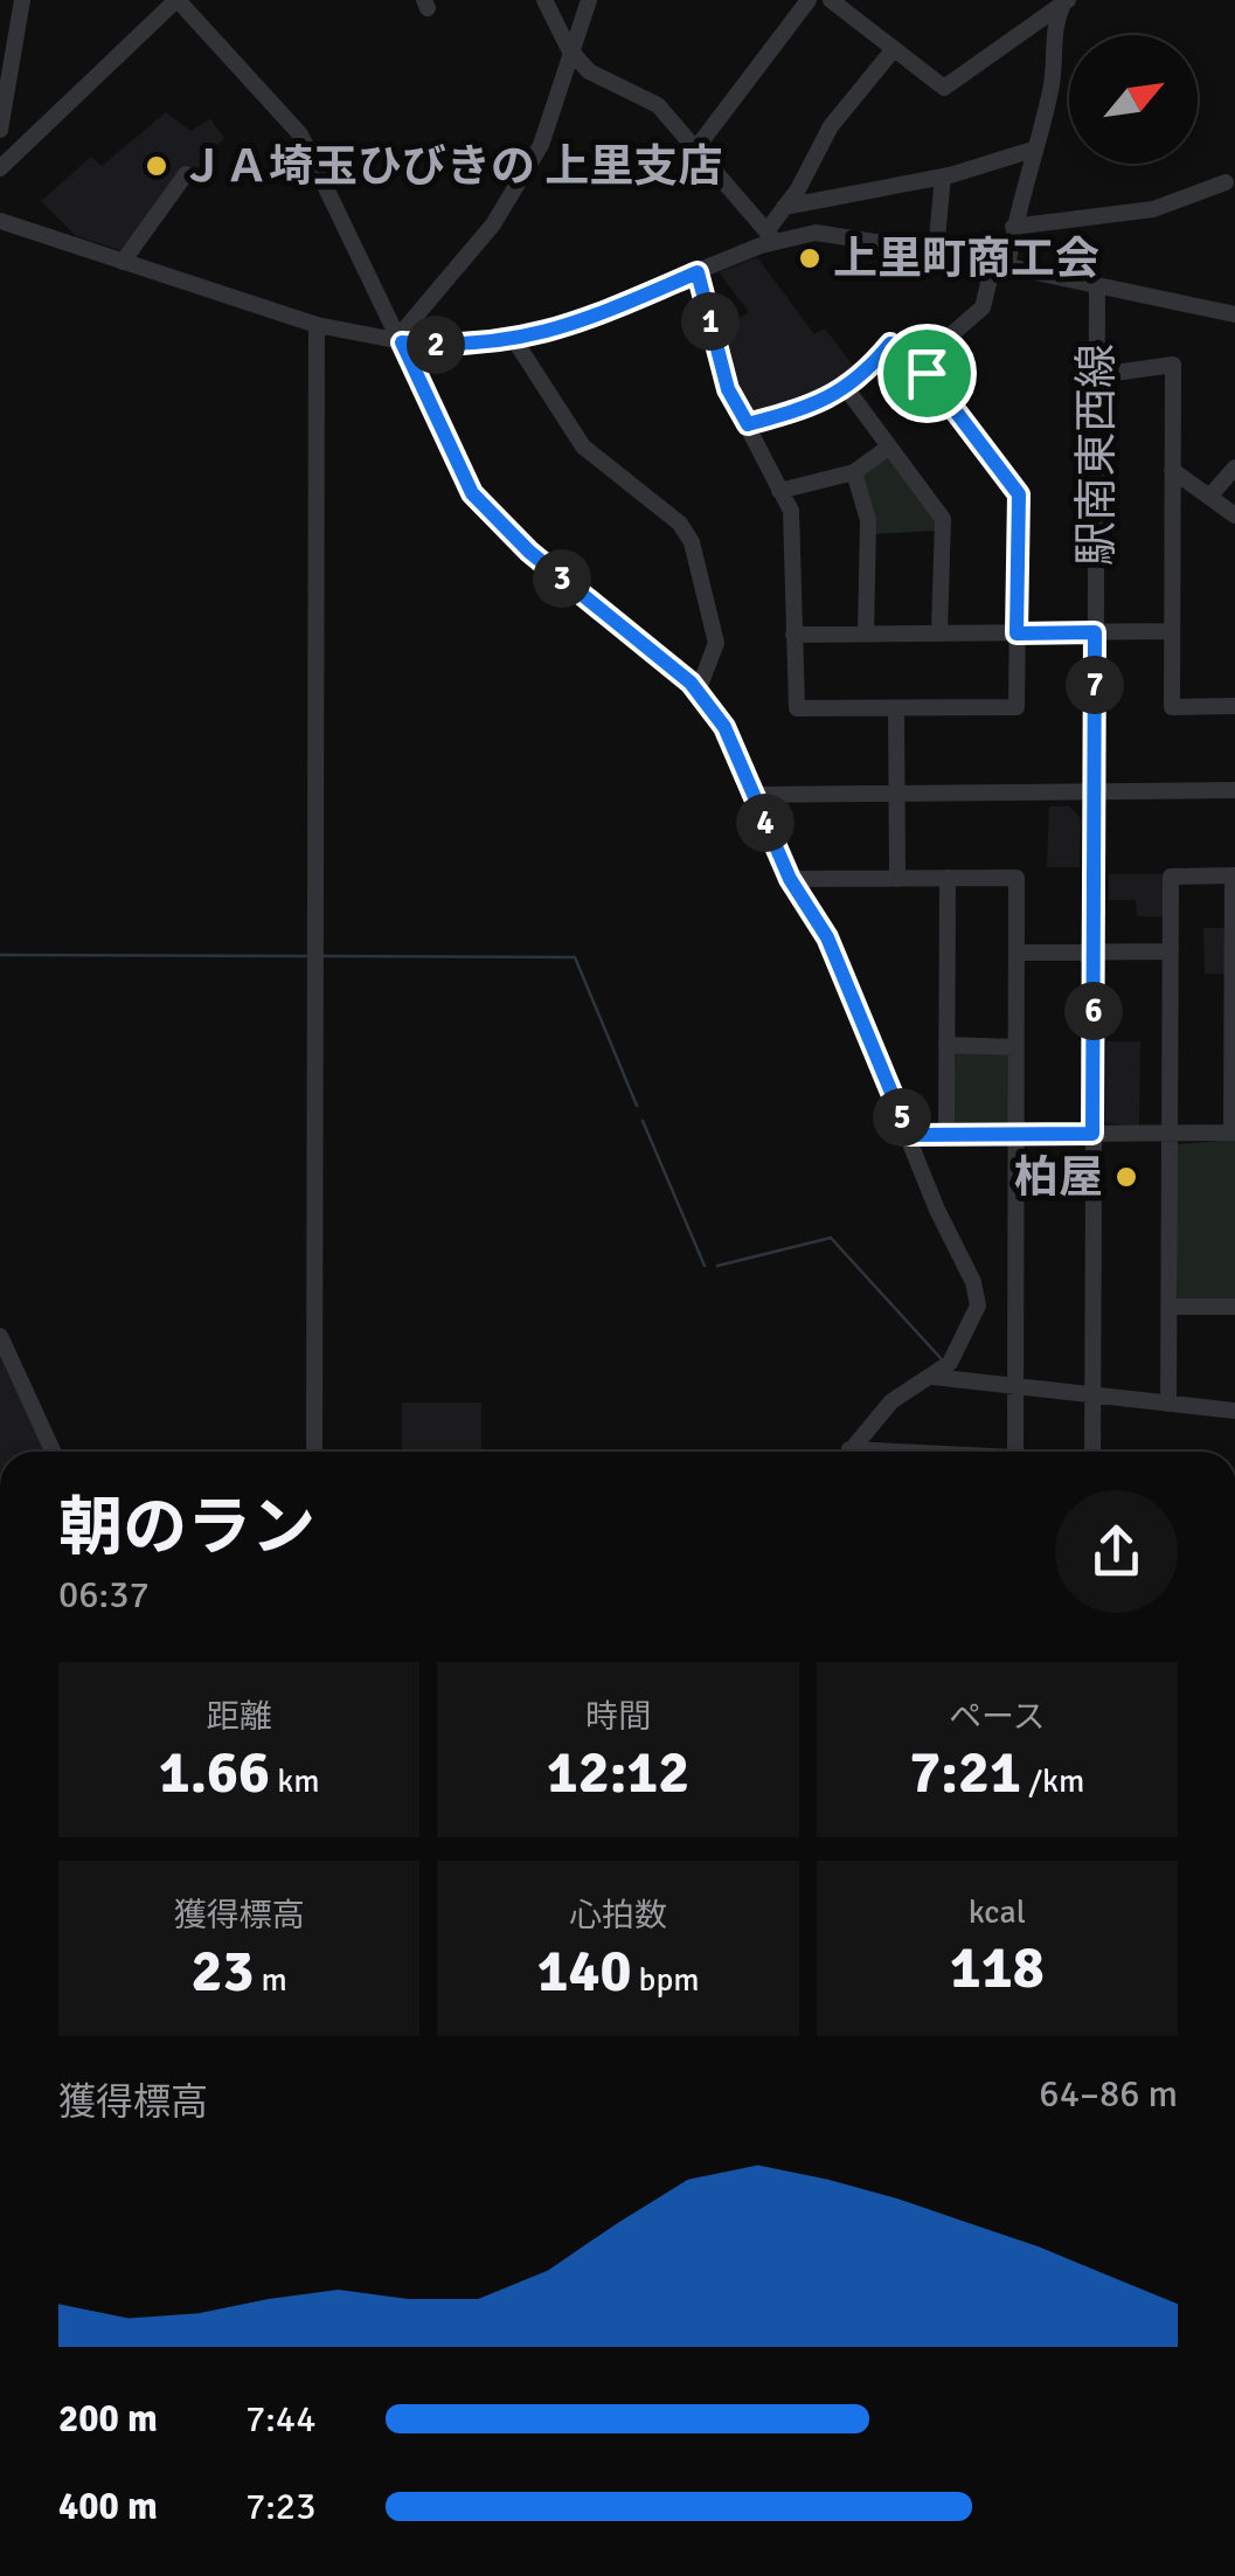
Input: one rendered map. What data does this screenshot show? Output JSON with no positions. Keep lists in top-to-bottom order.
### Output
{
  "streets": {
    "street": ["駅南東西線"]
  },
  "places": ["ＪＡ埼玉ひびきの 上里支店", "上里町商工会", "柏屋"],
  "north": "top right",
  "page": {
    "pins": [
      "1",
      "2",
      "3",
      "7",
      "4",
      "6",
      "5"
    ],
    "heading": ["朝のラン", "06:37"],
    "stats": [
      ["距離", "1.66 km"],
      ["時間", "12:12"],
      ["ペース", "7:21 /km"],
      ["獲得標高", "23 m"],
      ["心拍数", "140 bpm"],
      ["kcal", "118"]
    ],
    "chart": ["獲得標高", "64–86 m"],
    "list": [
      {
        "name": "200 m",
        "note": "7:44"
      },
      {
        "name": "400 m",
        "note": "7:23"
      }
    ]
  }
}
